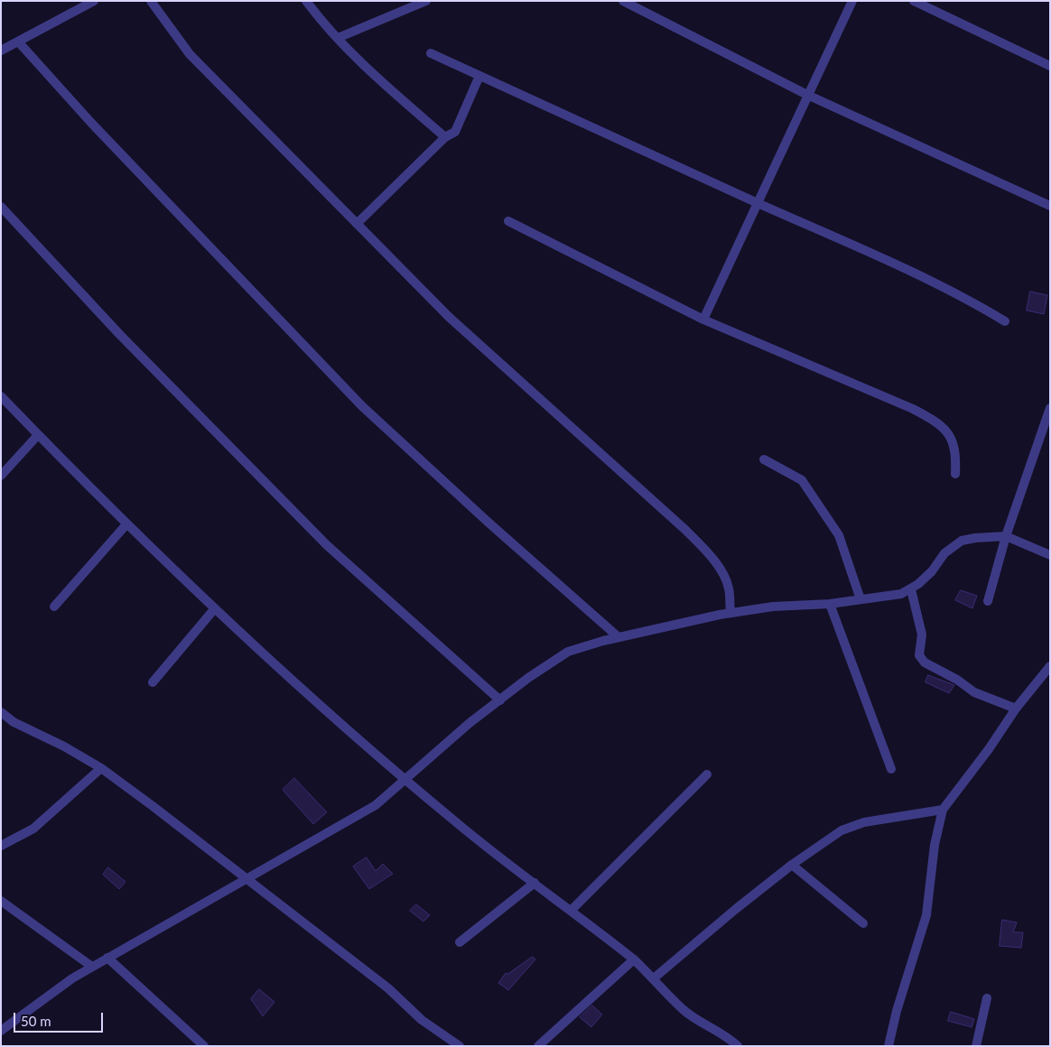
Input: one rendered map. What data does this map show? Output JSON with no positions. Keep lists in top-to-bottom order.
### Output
{
  "scale_bar": "50 m"
}
